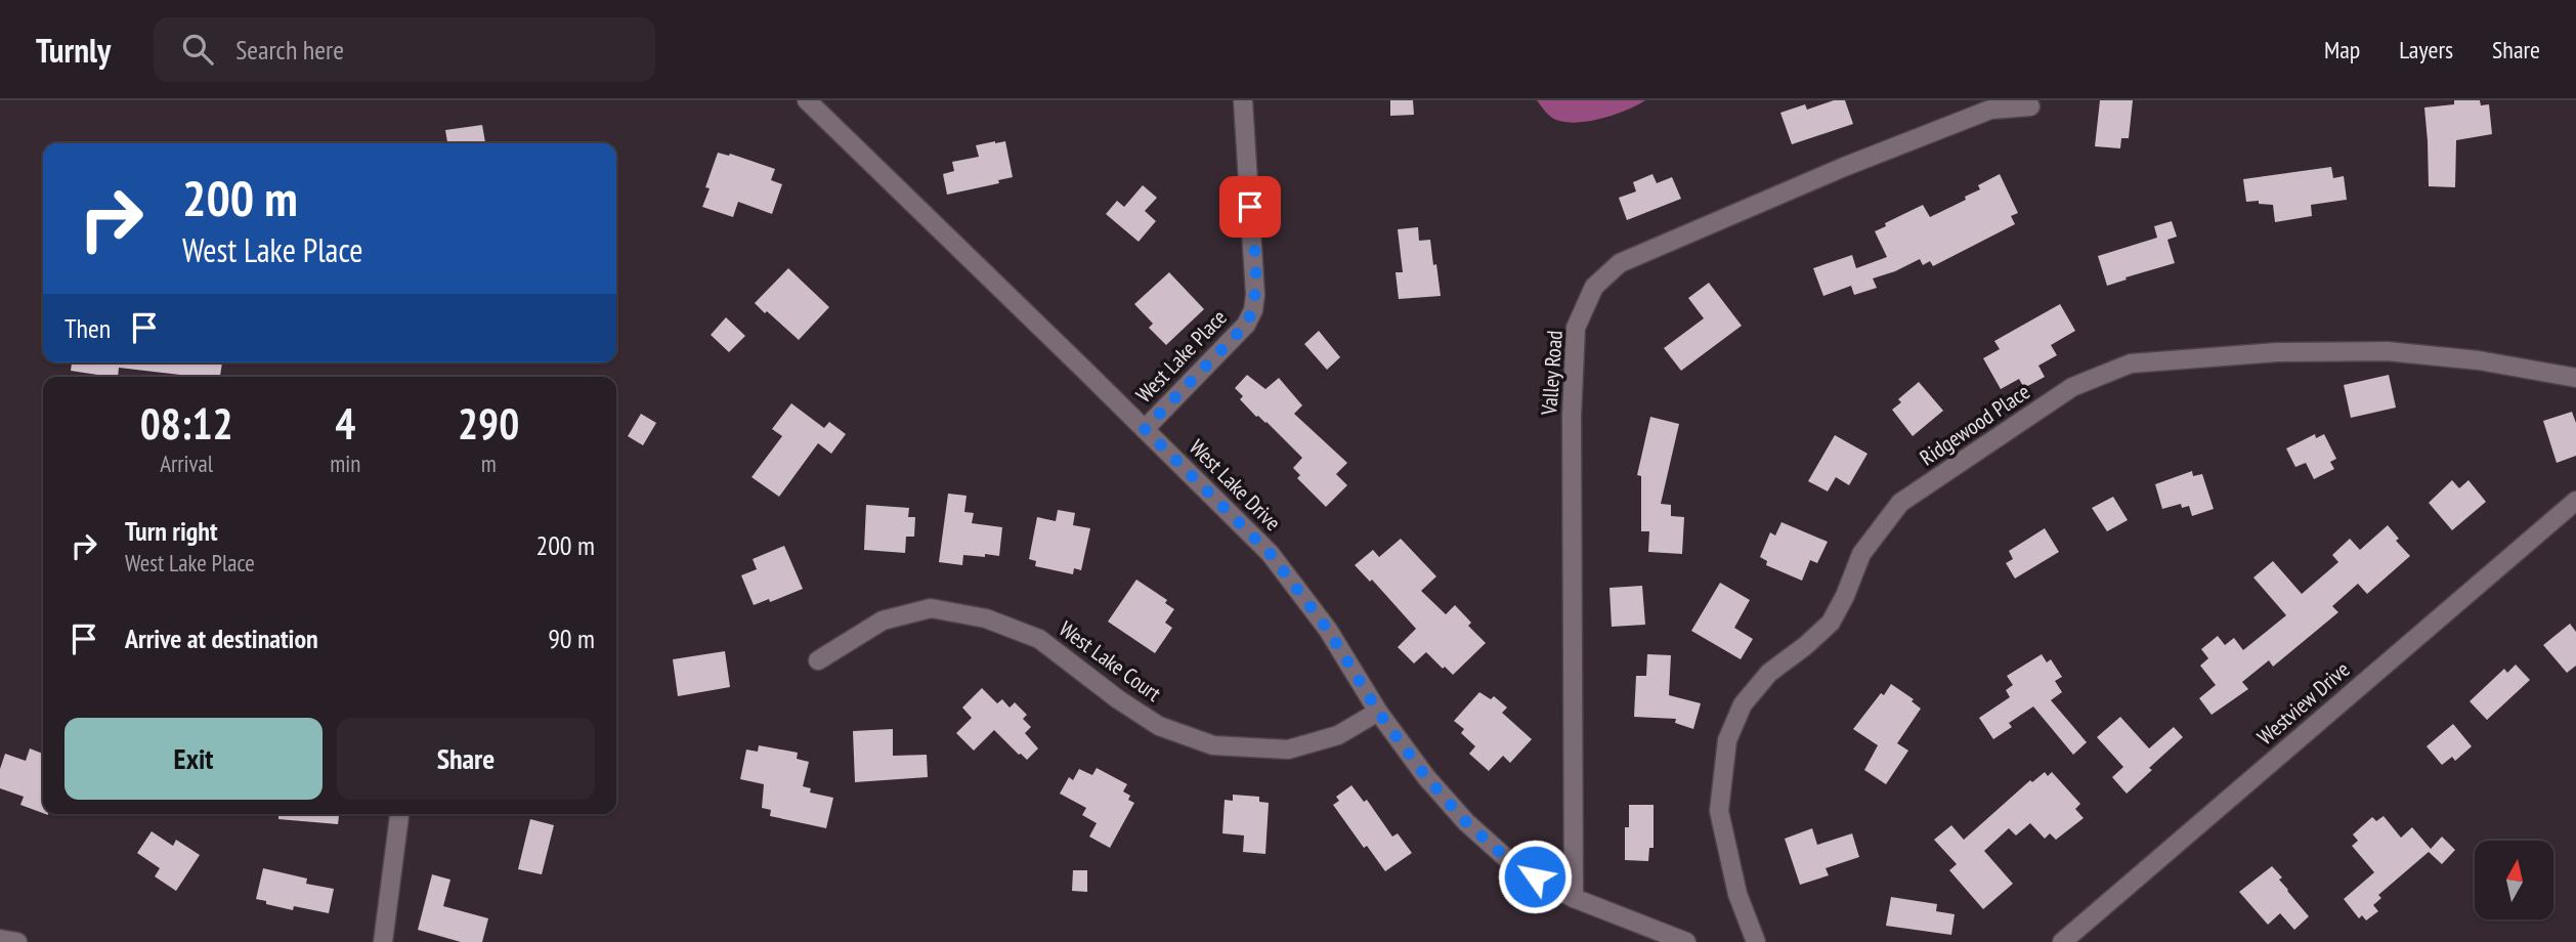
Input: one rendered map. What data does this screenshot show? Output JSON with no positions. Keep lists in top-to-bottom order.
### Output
{
  "streets": {
    "street": [
      "West Lake Place",
      "Valley Road",
      "Ridgewood Place",
      "West Lake Drive",
      "West Lake Court",
      "Westview Drive"
    ]
  },
  "crossings": [
    ["West Lake Place", "West Lake Drive"],
    ["Valley Road", "West Lake Drive"],
    ["West Lake Drive", "West Lake Court"]
  ],
  "north": "top",
  "page": {
    "header": "Turnly",
    "search": "Search here",
    "nav": ["Map", "Layers", "Share"],
    "turn": ["200 m", "West Lake Place"],
    "then": "Then",
    "eta": [
      "08:12",
      "Arrival",
      "4",
      "min",
      "290",
      "m"
    ],
    "list": [
      {
        "name": "Turn right",
        "note": "West Lake Place",
        "value": "200 m"
      },
      {
        "name": "Arrive at destination",
        "value": "90 m"
      }
    ],
    "buttons": ["Exit", "Share"]
  }
}
